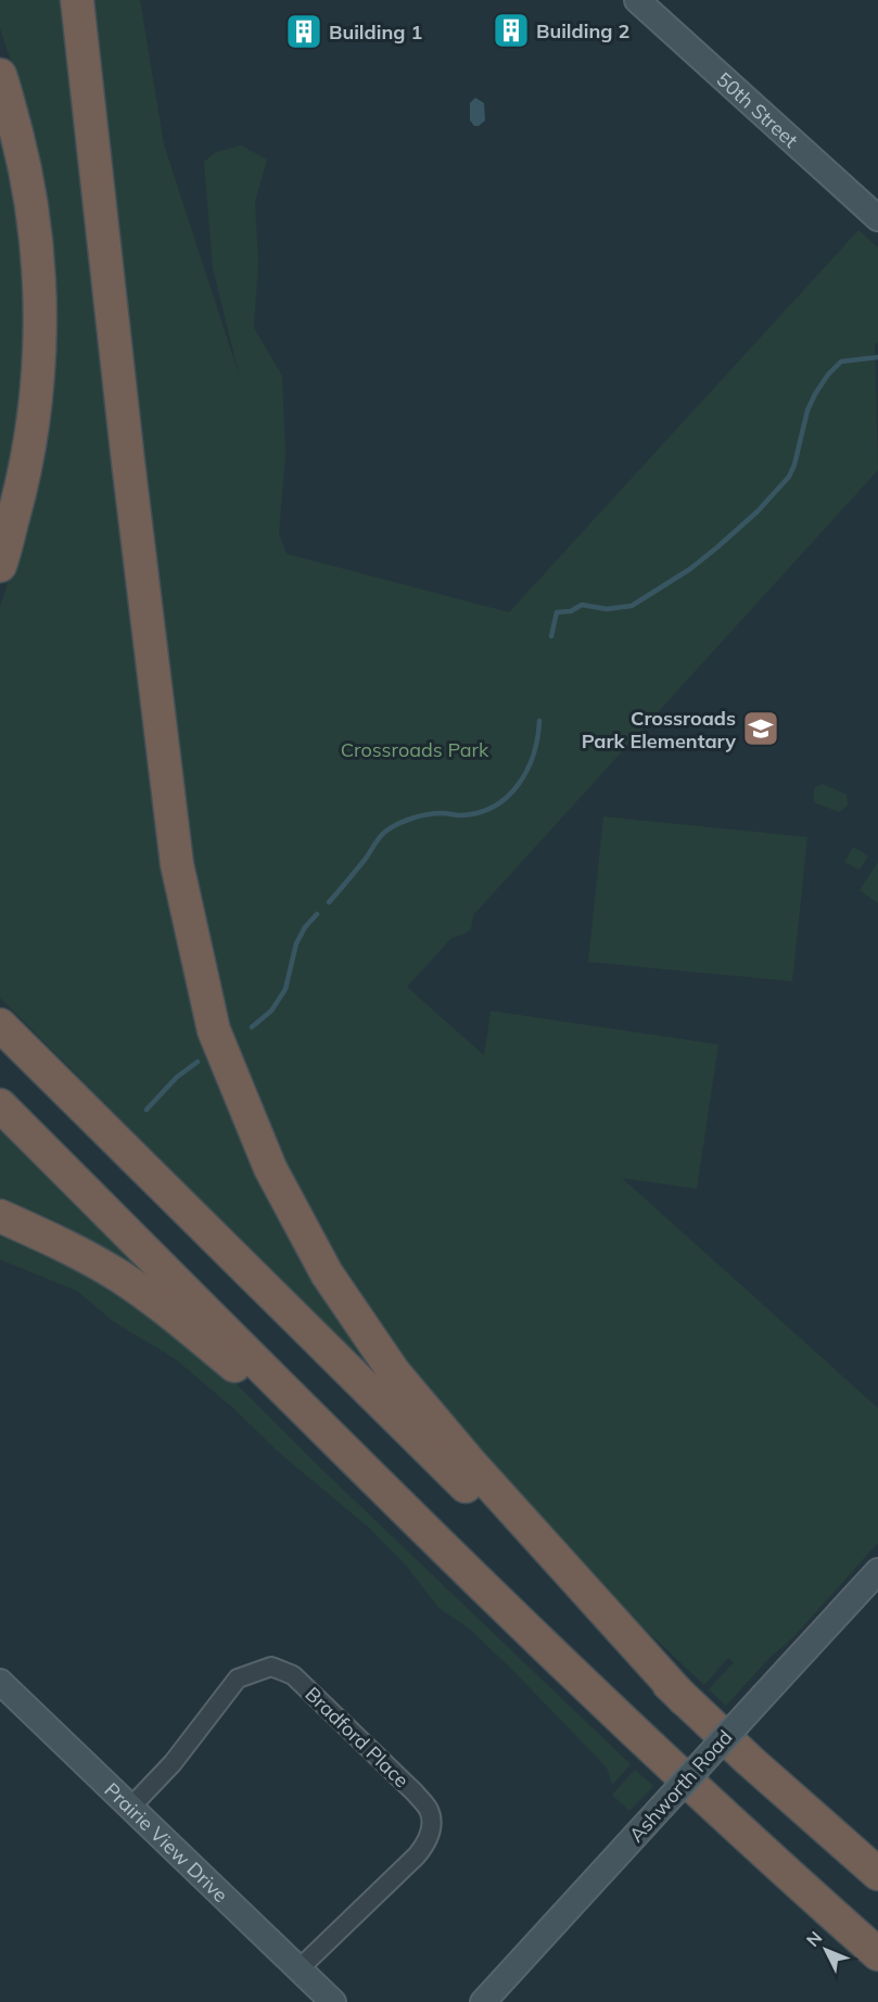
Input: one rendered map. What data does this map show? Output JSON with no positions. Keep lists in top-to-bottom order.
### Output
{
  "streets": {
    "main road": ["50th Street", "Ashworth Road", "Prairie View Drive"],
    "street": ["Bradford Place"]
  },
  "crossings": [
    ["Bradford Place", "Prairie View Drive"]
  ],
  "parks": ["Crossroads Park"],
  "places": {
    "building": ["Building 2", "Building 1"],
    "school or university": ["Crossroads Park Elementary"]
  },
  "north": "top left"
}
